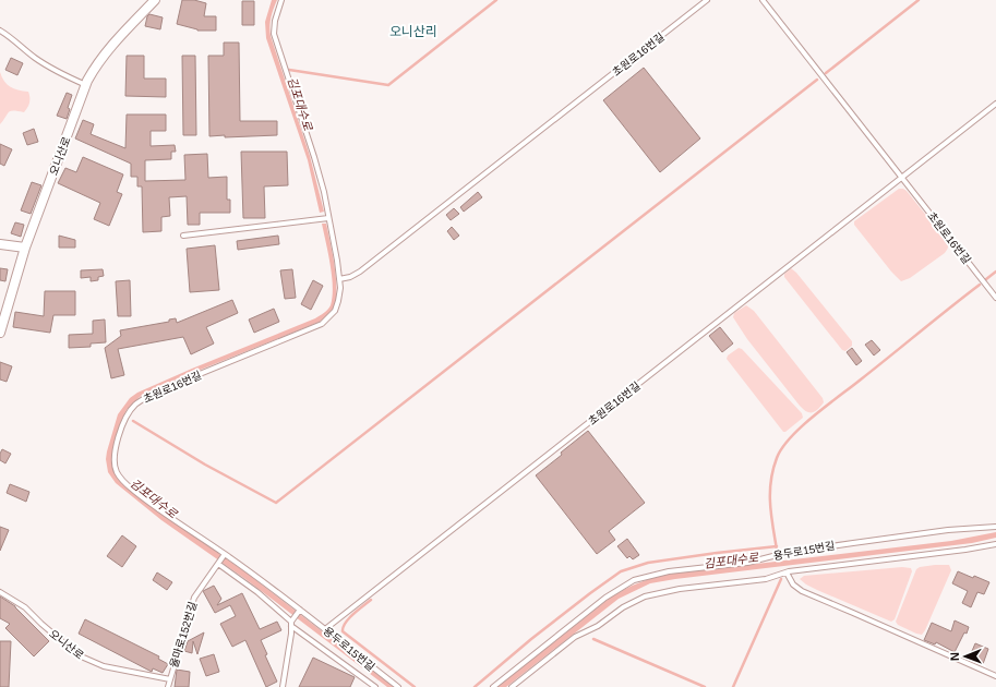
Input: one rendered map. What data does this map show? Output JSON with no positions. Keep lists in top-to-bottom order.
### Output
{
  "streets": {
    "street": ["오니산로"],
    "lane": ["초원로16번길", "용두로15번길", "율마로152번길"]
  },
  "crossings": [
    ["초원로16번길", "용두로15번길"],
    ["초원로16번길", "율마로152번길"],
    ["오니산로", "율마로152번길"]
  ],
  "districts": ["오니산리"],
  "water": ["김포대수로"],
  "north": "left"
}
